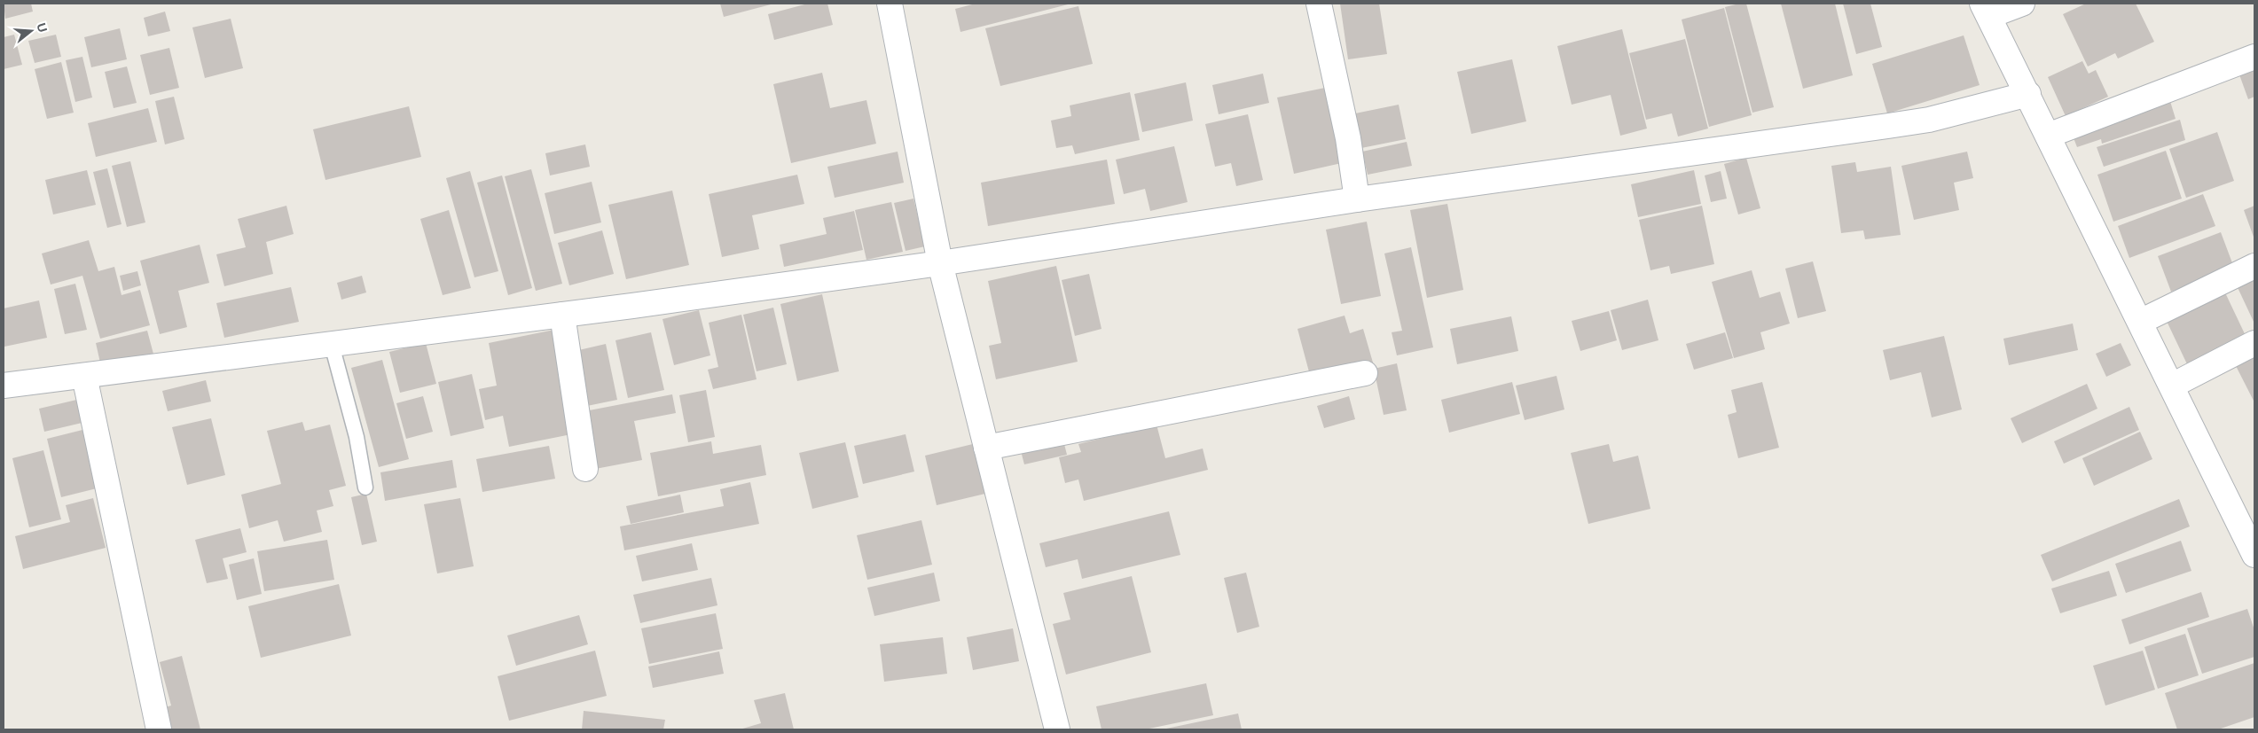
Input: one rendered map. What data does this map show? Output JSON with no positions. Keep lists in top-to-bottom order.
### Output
{
  "north": "right"
}
